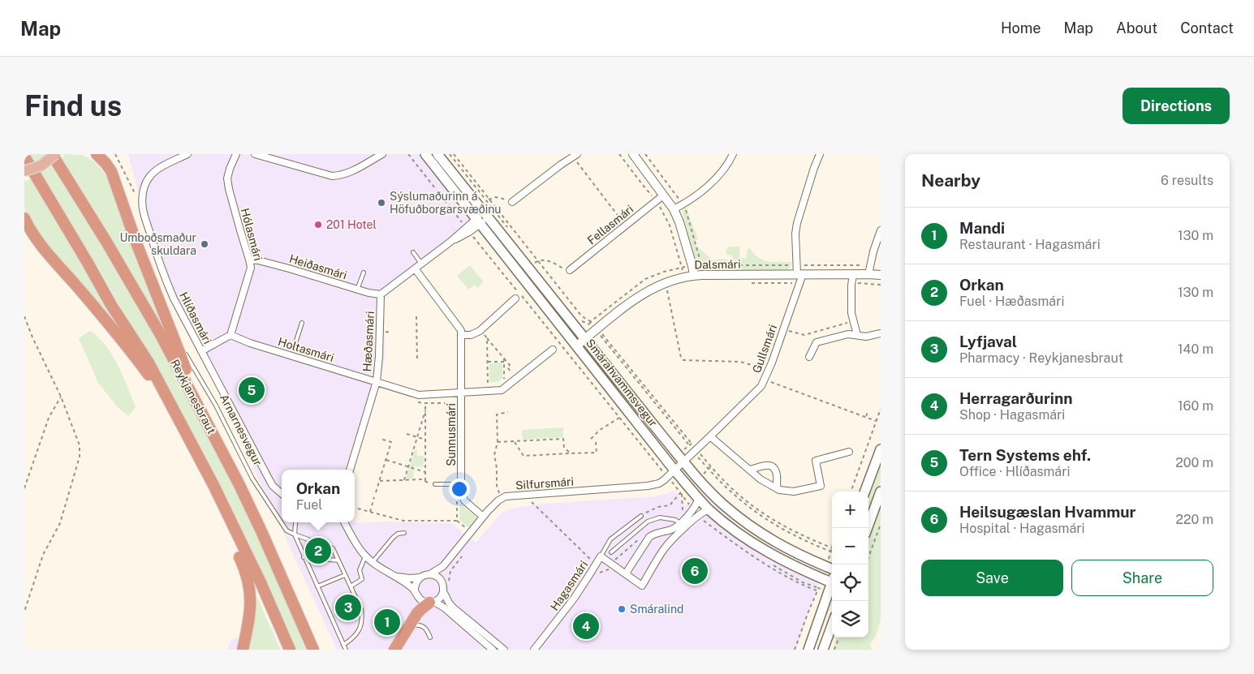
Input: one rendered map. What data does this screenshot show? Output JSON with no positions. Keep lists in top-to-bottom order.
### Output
{
  "streets": {
    "highway": ["Reykjanesbraut"],
    "main road": ["Smárahvammsvegur"],
    "street": [
      "Fellasmári",
      "Hólasmári",
      "Dalsmári",
      "Heiðasmári",
      "Hlíðasmári",
      "Hæðasmári",
      "Gullsmári",
      "Holtasmári",
      "Sunnusmári",
      "Silfursmári",
      "Hagasmári"
    ],
    "lane": ["Arnarnesvegur"]
  },
  "crossings": [
    ["Hólasmári", "Heiðasmári"],
    ["Hólasmári", "Holtasmári"],
    ["Dalsmári", "Gullsmári"],
    ["Dalsmári", "Smárahvammsvegur"],
    ["Heiðasmári", "Hæðasmári"],
    ["Hæðasmári", "Holtasmári"],
    ["Hæðasmári", "Sunnusmári"],
    ["Gullsmári", "Smárahvammsvegur"],
    ["Gullsmári", "Silfursmári"],
    ["Holtasmári", "Sunnusmári"],
    ["Smárahvammsvegur", "Silfursmári"],
    ["Smárahvammsvegur", "Hagasmári"],
    ["Sunnusmári", "Silfursmári"]
  ],
  "places": [
    "Sýslumaðurinn á Höfuðborgarsvæðinu",
    "201 Hotel",
    "Umboðsmaður skuldara",
    "Smáralind"
  ],
  "page": {
    "header": "Map",
    "nav": [
      "Home",
      "Map",
      "About",
      "Contact"
    ],
    "buttons": [
      "Directions",
      ["Save", "Share"]
    ],
    "title": "Find us",
    "heading": ["Nearby", "6 results"],
    "list": [
      {
        "mark": "1",
        "name": "Mandi",
        "note": "Restaurant · Hagasmári",
        "value": "130 m"
      },
      {
        "mark": "2",
        "name": "Orkan",
        "note": "Fuel · Hæðasmári",
        "value": "130 m"
      },
      {
        "mark": "3",
        "name": "Lyfjaval",
        "note": "Pharmacy · Reykjanesbraut",
        "value": "140 m"
      },
      {
        "mark": "4",
        "name": "Herragarðurinn",
        "note": "Shop · Hagasmári",
        "value": "160 m"
      },
      {
        "mark": "5",
        "name": "Tern Systems ehf.",
        "note": "Office · Hlíðasmári",
        "value": "200 m"
      },
      {
        "mark": "6",
        "name": "Heilsugæslan Hvammur",
        "note": "Hospital · Hagasmári",
        "value": "220 m"
      }
    ],
    "pins": [
      "5",
      "2",
      "6",
      "3",
      "1",
      "4"
    ],
    "popup": ["Orkan", "Fuel"],
    "map_buttons": ["+", "−"]
  }
}
